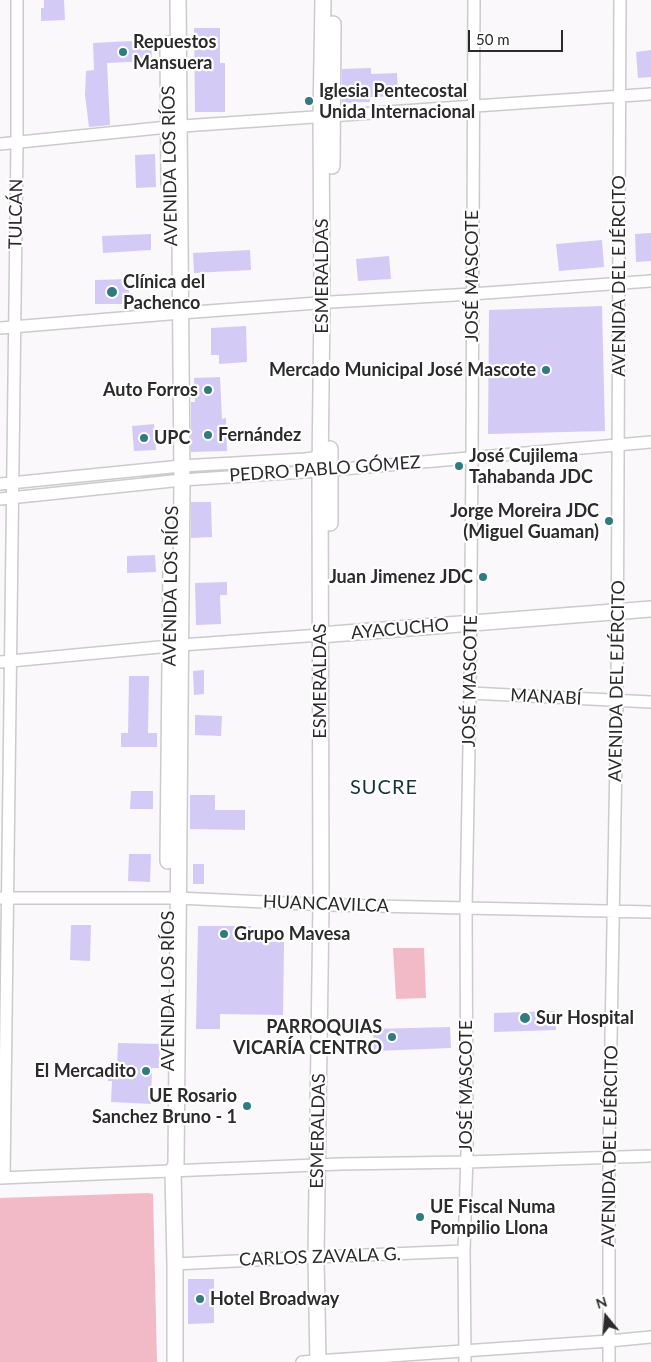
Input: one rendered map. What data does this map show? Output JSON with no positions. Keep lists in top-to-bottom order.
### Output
{
  "streets": {
    "main road": ["AVENIDA LOS RÍOS", "ESMERALDAS", "AYACUCHO"],
    "street": [
      "TULCÁN",
      "JOSÉ MASCOTE",
      "AVENIDA DEL EJÉRCITO",
      "PEDRO PABLO GÓMEZ",
      "MANABÍ",
      "HUANCAVILCA",
      "CARLOS ZAVALA G."
    ]
  },
  "crossings": [
    ["AVENIDA LOS RÍOS", "PEDRO PABLO GÓMEZ"],
    ["AVENIDA LOS RÍOS", "AYACUCHO"],
    ["AVENIDA LOS RÍOS", "HUANCAVILCA"],
    ["AVENIDA LOS RÍOS", "CARLOS ZAVALA G."],
    ["TULCÁN", "PEDRO PABLO GÓMEZ"],
    ["TULCÁN", "AYACUCHO"],
    ["TULCÁN", "HUANCAVILCA"],
    ["ESMERALDAS", "PEDRO PABLO GÓMEZ"],
    ["ESMERALDAS", "AYACUCHO"],
    ["ESMERALDAS", "HUANCAVILCA"],
    ["ESMERALDAS", "CARLOS ZAVALA G."],
    ["JOSÉ MASCOTE", "PEDRO PABLO GÓMEZ"],
    ["JOSÉ MASCOTE", "AYACUCHO"],
    ["JOSÉ MASCOTE", "MANABÍ"],
    ["JOSÉ MASCOTE", "HUANCAVILCA"],
    ["JOSÉ MASCOTE", "CARLOS ZAVALA G."],
    ["AVENIDA DEL EJÉRCITO", "PEDRO PABLO GÓMEZ"],
    ["AVENIDA DEL EJÉRCITO", "AYACUCHO"],
    ["AVENIDA DEL EJÉRCITO", "MANABÍ"],
    ["AVENIDA DEL EJÉRCITO", "HUANCAVILCA"]
  ],
  "districts": ["SUCRE"],
  "places": [
    "Repuestos Mansuera",
    "Iglesia Pentecostal Unida Internacional",
    "Clínica del Pachenco",
    "Mercado Municipal José Mascote",
    "Auto Forros",
    "Fernández",
    "UPC",
    "José Cujilema Tahabanda JDC",
    "Jorge Moreira JDC (Miguel Guaman)",
    "Juan Jimenez JDC",
    "Grupo Mavesa",
    "Sur Hospital",
    "PARROQUIAS VICARÍA CENTRO",
    "El Mercadito",
    "UE Rosario Sanchez Bruno - 1",
    "UE Fiscal Numa Pompilio Llona",
    "Hotel Broadway"
  ],
  "scale_bar": "50 m",
  "north": "top"
}
